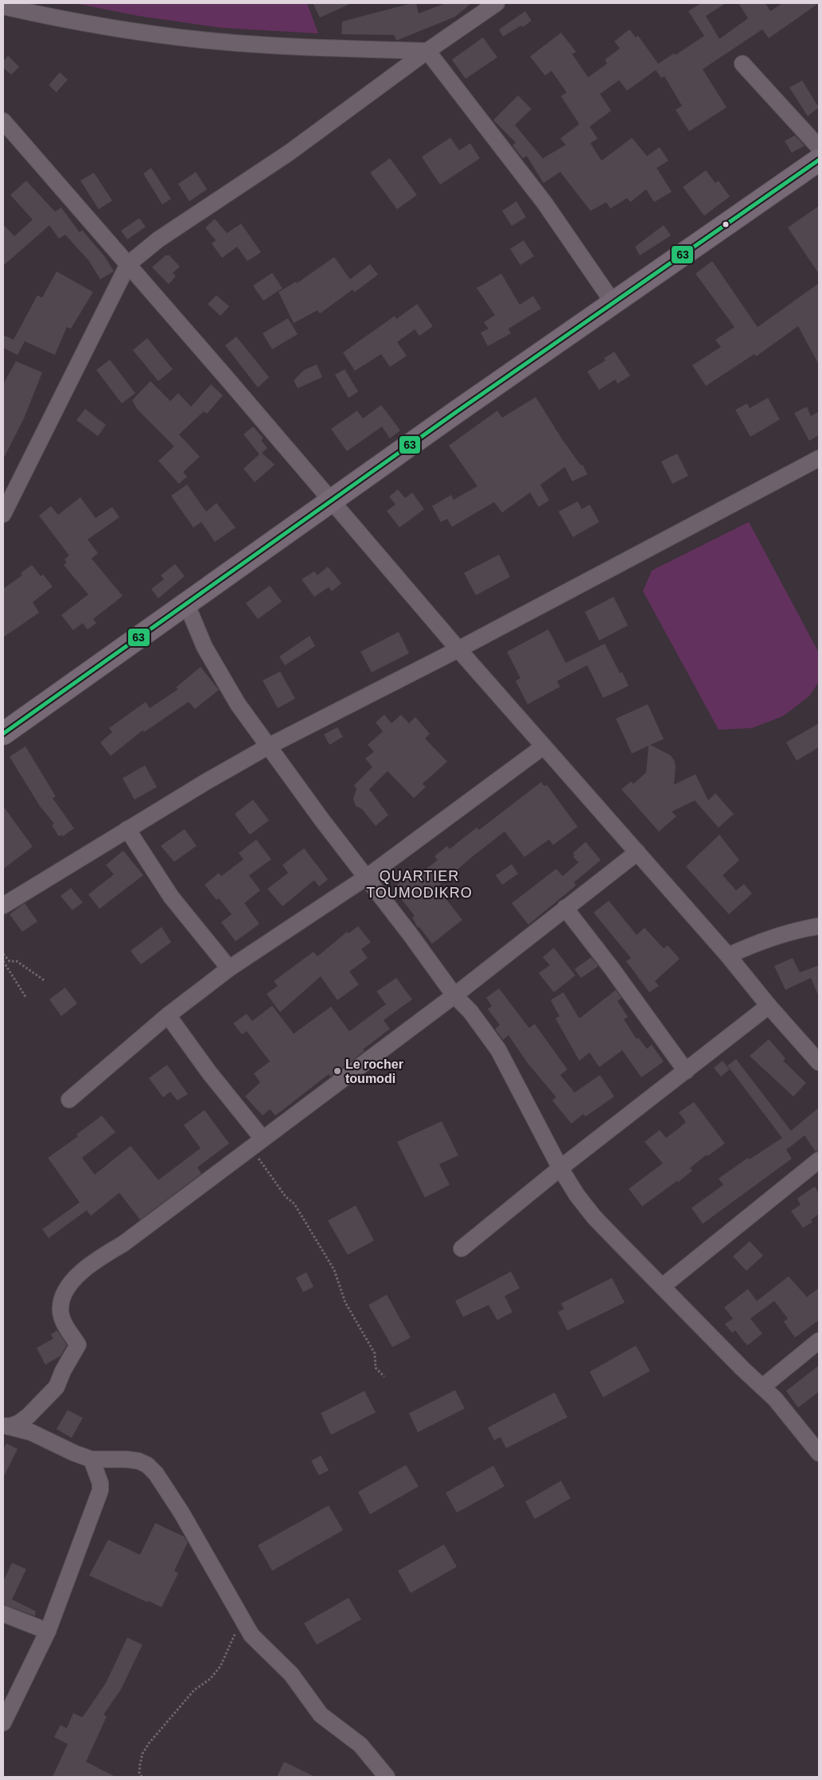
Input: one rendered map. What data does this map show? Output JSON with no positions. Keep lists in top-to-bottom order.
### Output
{
  "districts": ["QUARTIER TOUMODIKRO"],
  "places": ["Le rocher toumodi"],
  "lines": ["transit line 63"]
}
